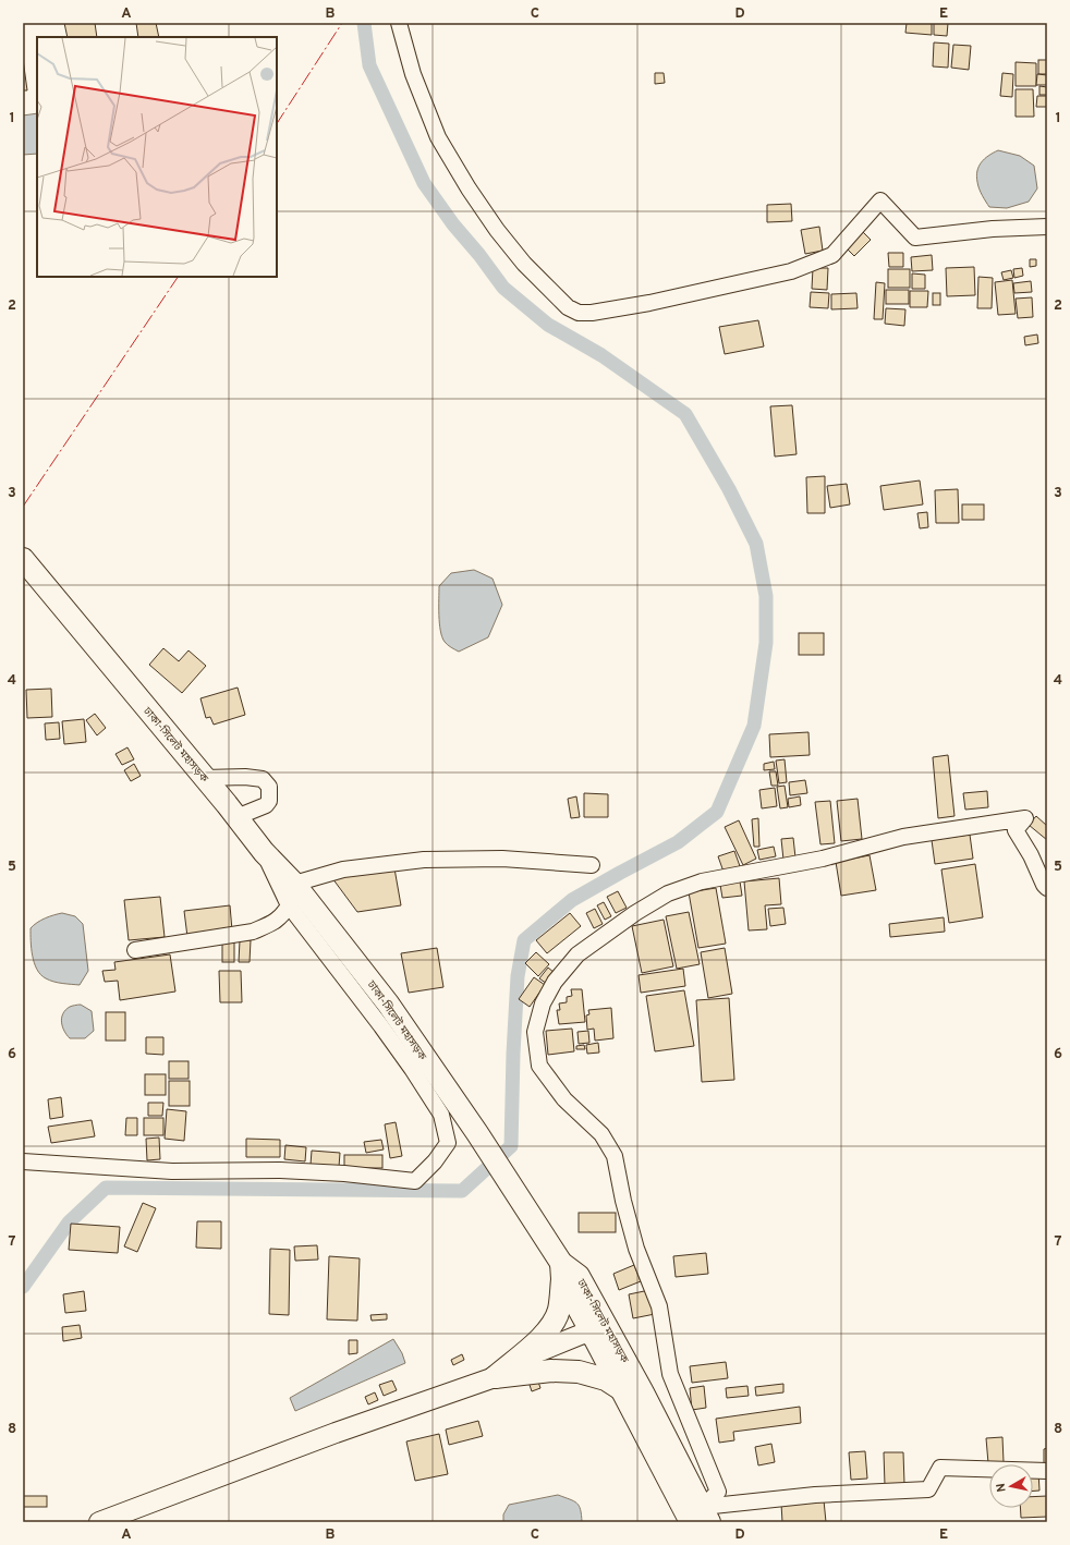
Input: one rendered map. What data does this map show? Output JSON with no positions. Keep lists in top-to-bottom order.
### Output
{
  "streets": {
    "highway": ["ঢাকা-সিলেট মহাসড়ক"]
  },
  "north": "left",
  "grid": {
    "columns": [
      "A",
      "B",
      "C",
      "D",
      "E"
    ],
    "rows": [
      "1",
      "2",
      "3",
      "4",
      "5",
      "6",
      "7",
      "8"
    ]
  }
}
